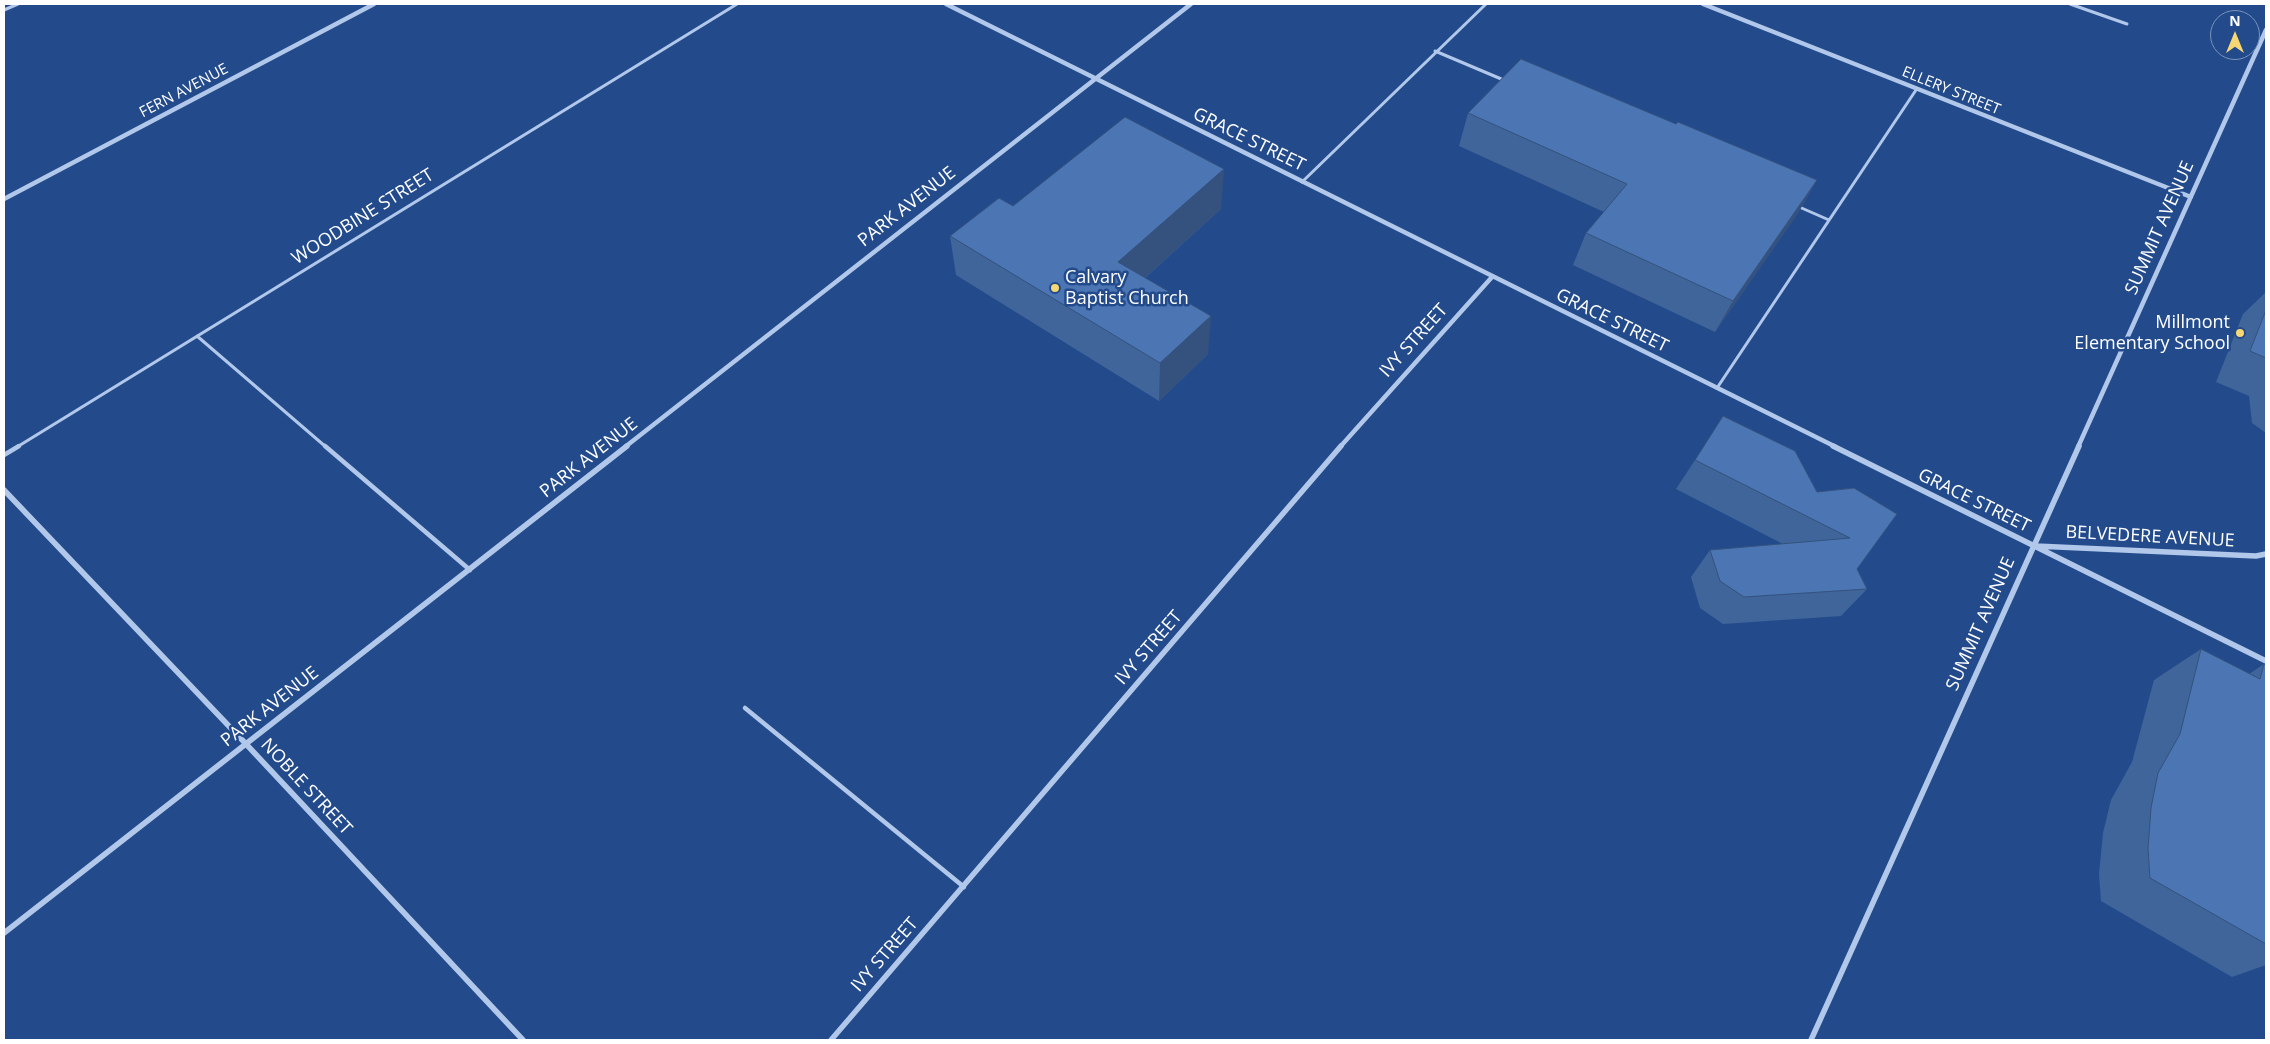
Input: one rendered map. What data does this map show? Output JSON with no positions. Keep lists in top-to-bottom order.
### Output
{
  "streets": {
    "street": [
      "FERN AVENUE",
      "ELLERY STREET",
      "GRACE STREET",
      "PARK AVENUE",
      "SUMMIT AVENUE",
      "IVY STREET",
      "BELVEDERE AVENUE",
      "NOBLE STREET"
    ],
    "lane": ["WOODBINE STREET"]
  },
  "crossings": [
    ["ELLERY STREET", "SUMMIT AVENUE"],
    ["GRACE STREET", "PARK AVENUE"],
    ["GRACE STREET", "SUMMIT AVENUE"],
    ["GRACE STREET", "IVY STREET"],
    ["GRACE STREET", "BELVEDERE AVENUE"],
    ["PARK AVENUE", "NOBLE STREET"],
    ["SUMMIT AVENUE", "BELVEDERE AVENUE"]
  ],
  "places": ["Calvary Baptist Church", "Millmont Elementary School"],
  "north": "top"
}
